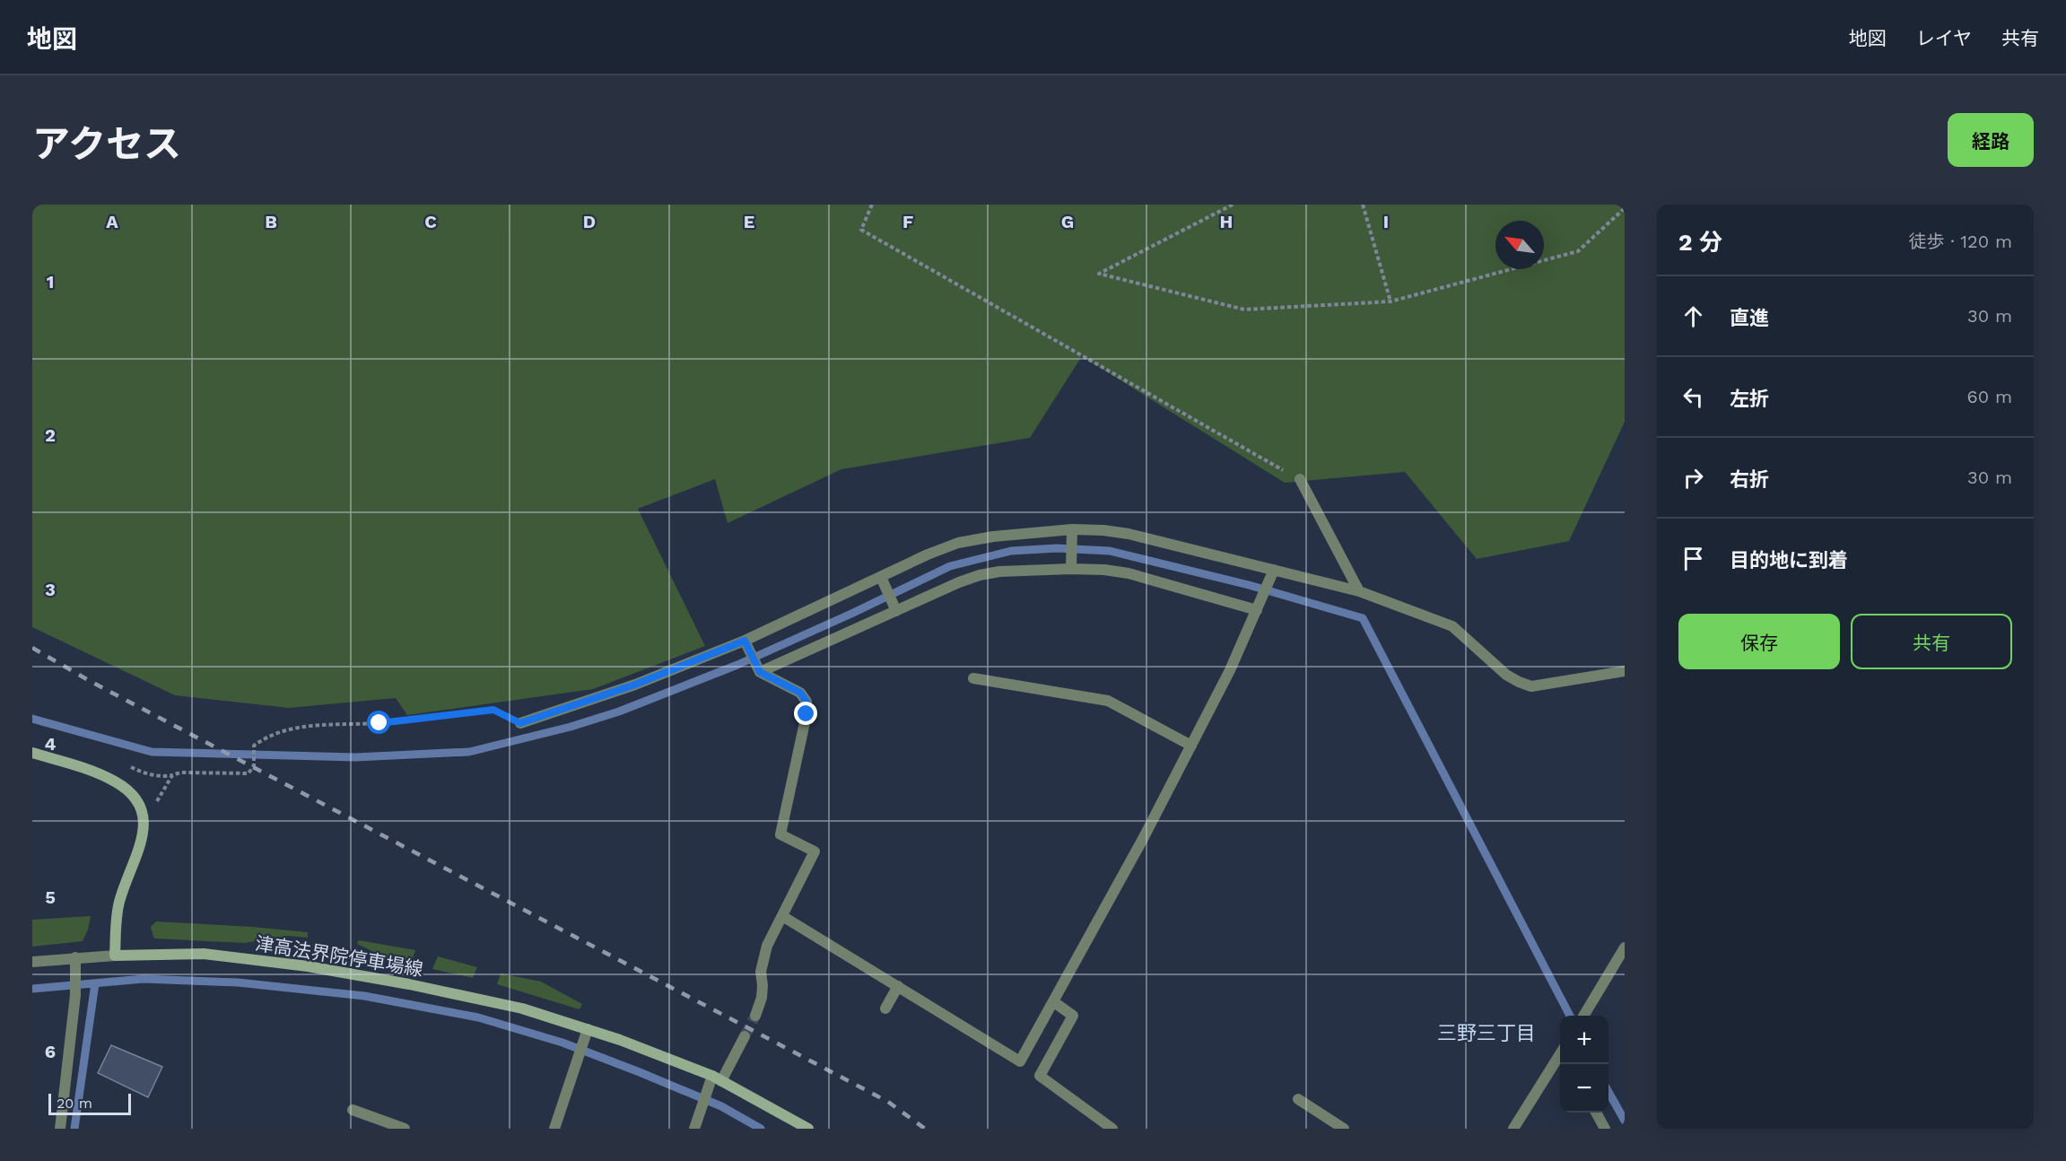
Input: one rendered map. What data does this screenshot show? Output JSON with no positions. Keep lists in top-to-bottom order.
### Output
{
  "streets": {
    "main road": ["津高法界院停車場線"]
  },
  "districts": ["三野三丁目"],
  "scale_bar": "20 m",
  "north": "top left",
  "page": {
    "header": "地図",
    "nav": ["地図", "レイヤ", "共有"],
    "title": "アクセス",
    "buttons": [
      "経路",
      ["保存", "共有"]
    ],
    "heading": ["2 分", "徒歩 · 120 m"],
    "list": [
      ["直進", "30 m"],
      ["左折", "60 m"],
      ["右折", "30 m"],
      "目的地に到着"
    ],
    "map_buttons": ["+", "−"],
    "scale": "20 m"
  },
  "grid": {
    "columns": [
      "A",
      "B",
      "C",
      "D",
      "E",
      "F",
      "G",
      "H",
      "I"
    ],
    "rows": [
      "1",
      "2",
      "3",
      "4",
      "5",
      "6"
    ]
  }
}
